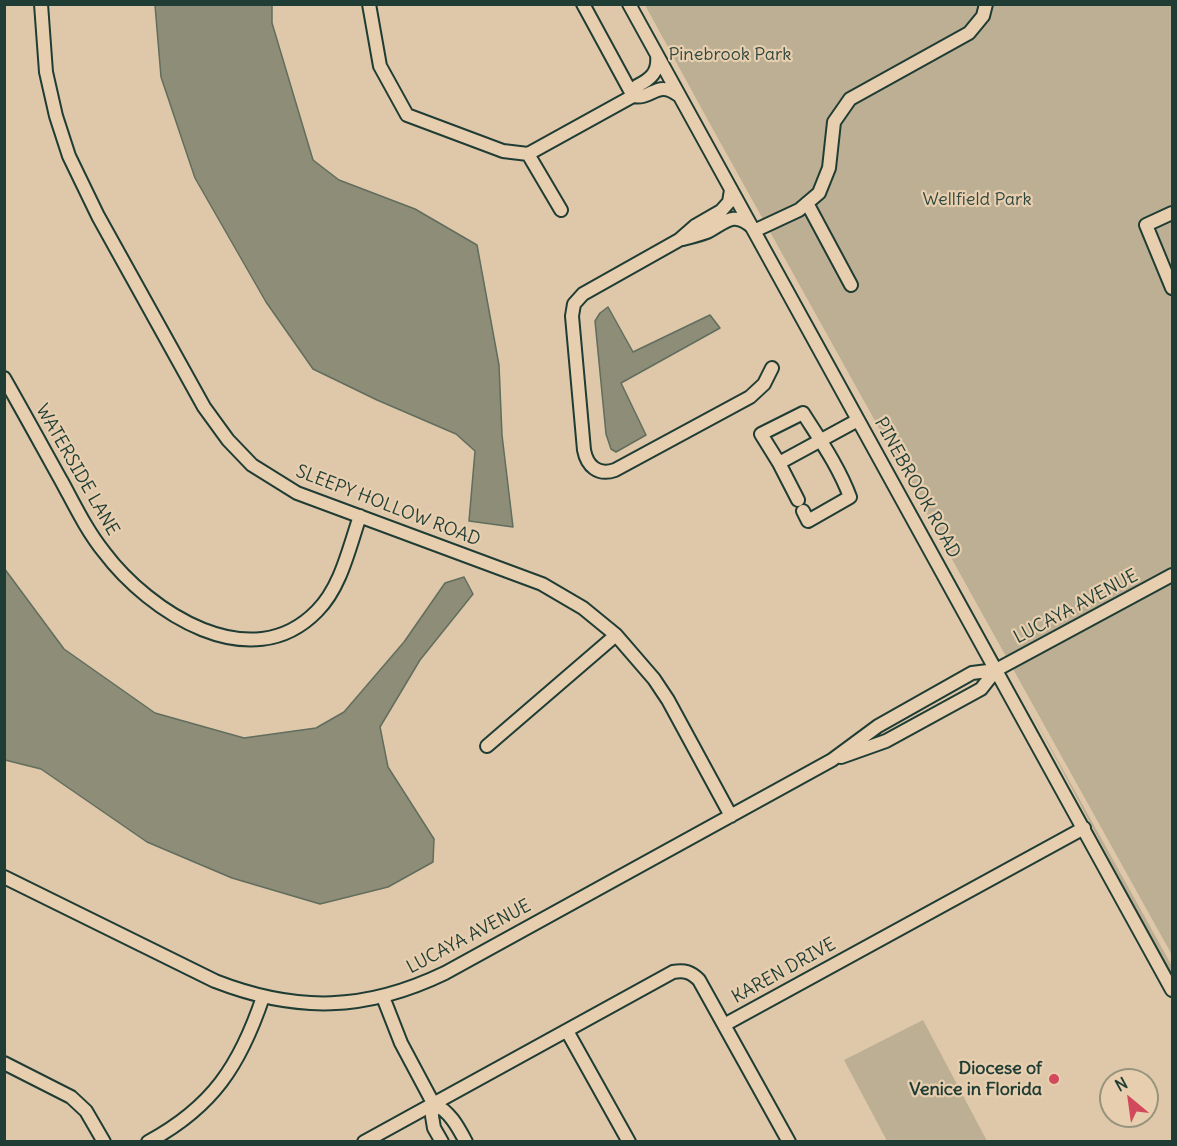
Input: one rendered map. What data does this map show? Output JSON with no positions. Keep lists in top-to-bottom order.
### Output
{
  "streets": {
    "street": [
      "WATERSIDE LANE",
      "PINEBROOK ROAD",
      "SLEEPY HOLLOW ROAD",
      "LUCAYA AVENUE",
      "KAREN DRIVE"
    ]
  },
  "crossings": [
    ["WATERSIDE LANE", "SLEEPY HOLLOW ROAD"],
    ["PINEBROOK ROAD", "LUCAYA AVENUE"],
    ["PINEBROOK ROAD", "KAREN DRIVE"],
    ["SLEEPY HOLLOW ROAD", "LUCAYA AVENUE"]
  ],
  "parks": ["Pinebrook Park", "Wellfield Park"],
  "places": ["Diocese of Venice in Florida"],
  "north": "top left"
}
